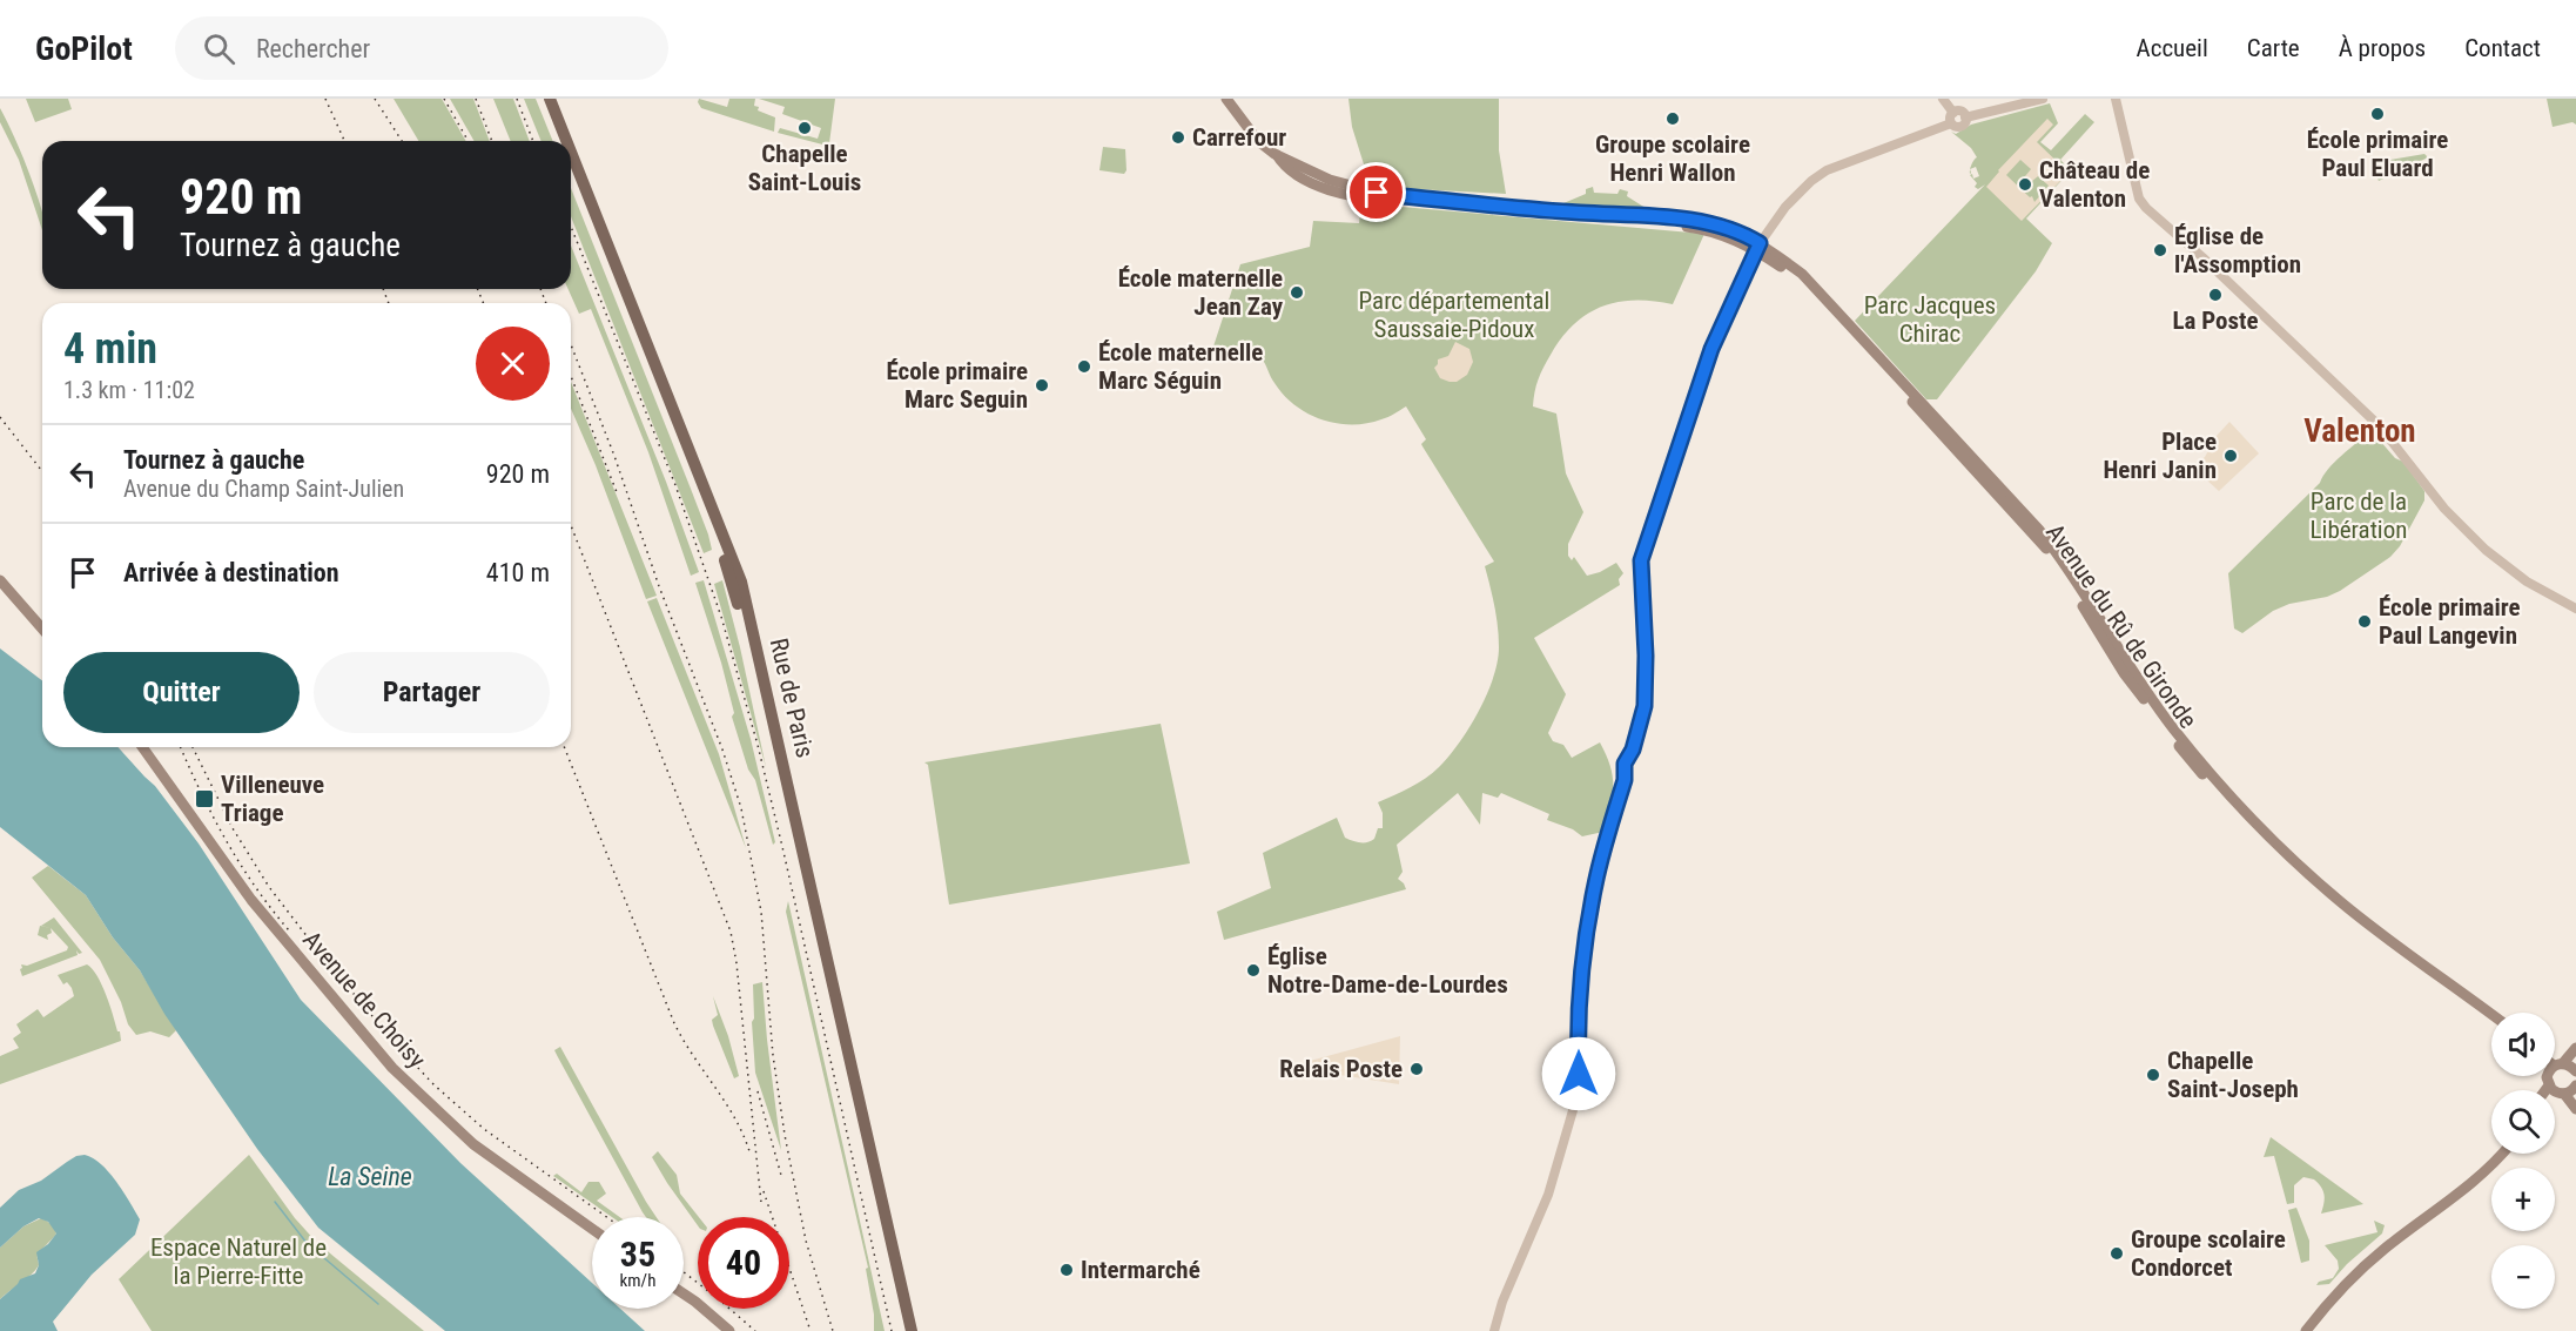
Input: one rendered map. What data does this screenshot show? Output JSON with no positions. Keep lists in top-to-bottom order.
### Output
{
  "streets": {
    "main road": ["Avenue du Rû de Gironde", "Rue de Paris", "Avenue de Choisy"]
  },
  "districts": ["Valenton"],
  "water": ["La Seine"],
  "parks": [
    "Parc départemental Saussaie-Pidoux",
    "Parc Jacques Chirac",
    "Parc de la Libération",
    "Espace Naturel de la Pierre-Fitte"
  ],
  "places": {
    "other": [
      "École primaire Paul Eluard",
      "Groupe scolaire Henri Wallon",
      "Chapelle Saint-Louis",
      "Carrefour",
      "Château de Valenton",
      "Église de l'Assomption",
      "École maternelle Jean Zay",
      "La Poste",
      "École maternelle Marc Séguin",
      "École primaire Marc Seguin",
      "Place Henri Janin",
      "École primaire Paul Langevin",
      "Église Notre-Dame-de-Lourdes",
      "Relais Poste",
      "Chapelle Saint-Joseph",
      "Groupe scolaire Condorcet",
      "Intermarché"
    ],
    "transit": ["Villeneuve Triage"]
  },
  "page": {
    "header": "GoPilot",
    "search": "Rechercher",
    "nav": [
      "Accueil",
      "Carte",
      "À propos",
      "Contact"
    ],
    "turn": ["920 m", "Tournez à gauche"],
    "heading": ["4 min", "1.3 km · 11:02"],
    "list": [
      {
        "name": "Tournez à gauche",
        "note": "Avenue du Champ Saint-Julien",
        "value": "920 m"
      },
      {
        "name": "Arrivée à destination",
        "value": "410 m"
      }
    ],
    "buttons": ["Quitter", "Partager"],
    "map_buttons": ["+", "−"],
    "speed": "35 km/h",
    "limit": "40"
  }
}
